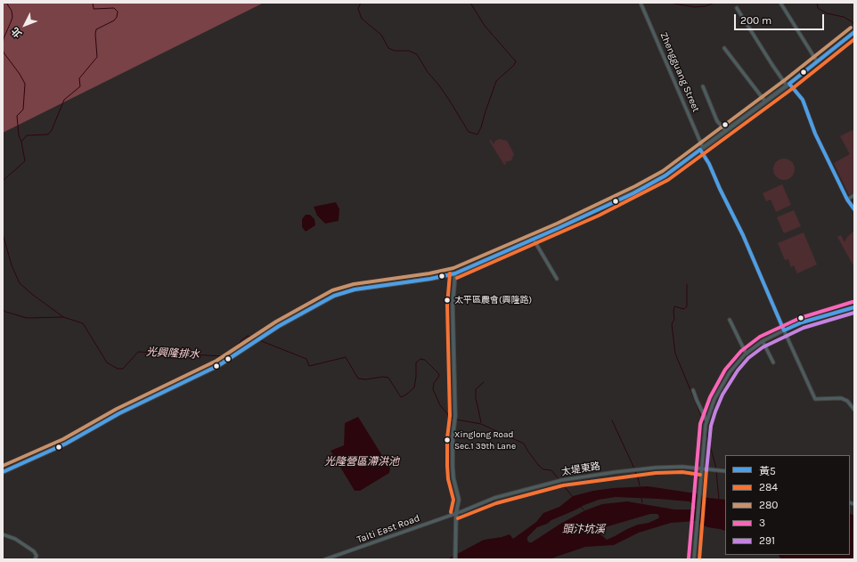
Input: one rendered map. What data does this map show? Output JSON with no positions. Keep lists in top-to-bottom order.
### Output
{
  "streets": {
    "street": ["Zhengguang Street", "太堤東路", "Taiti East Road"]
  },
  "crossings": [
    ["太堤東路", "Taiti East Road"]
  ],
  "water": ["光興隆排水", "光隆營區滯洪池", "頭汴坑溪"],
  "places": ["太平區農會(興隆路)", "Xinglong Road Sec.1 39th Lane"],
  "lines": [
    "transit line 280",
    "transit line 黃5",
    "transit line 284",
    "transit line 3",
    "transit line 291"
  ],
  "legend": [
    "黃5",
    "284",
    "280",
    "3",
    "291"
  ],
  "scale_bar": "200 m",
  "north": "bottom left"
}
